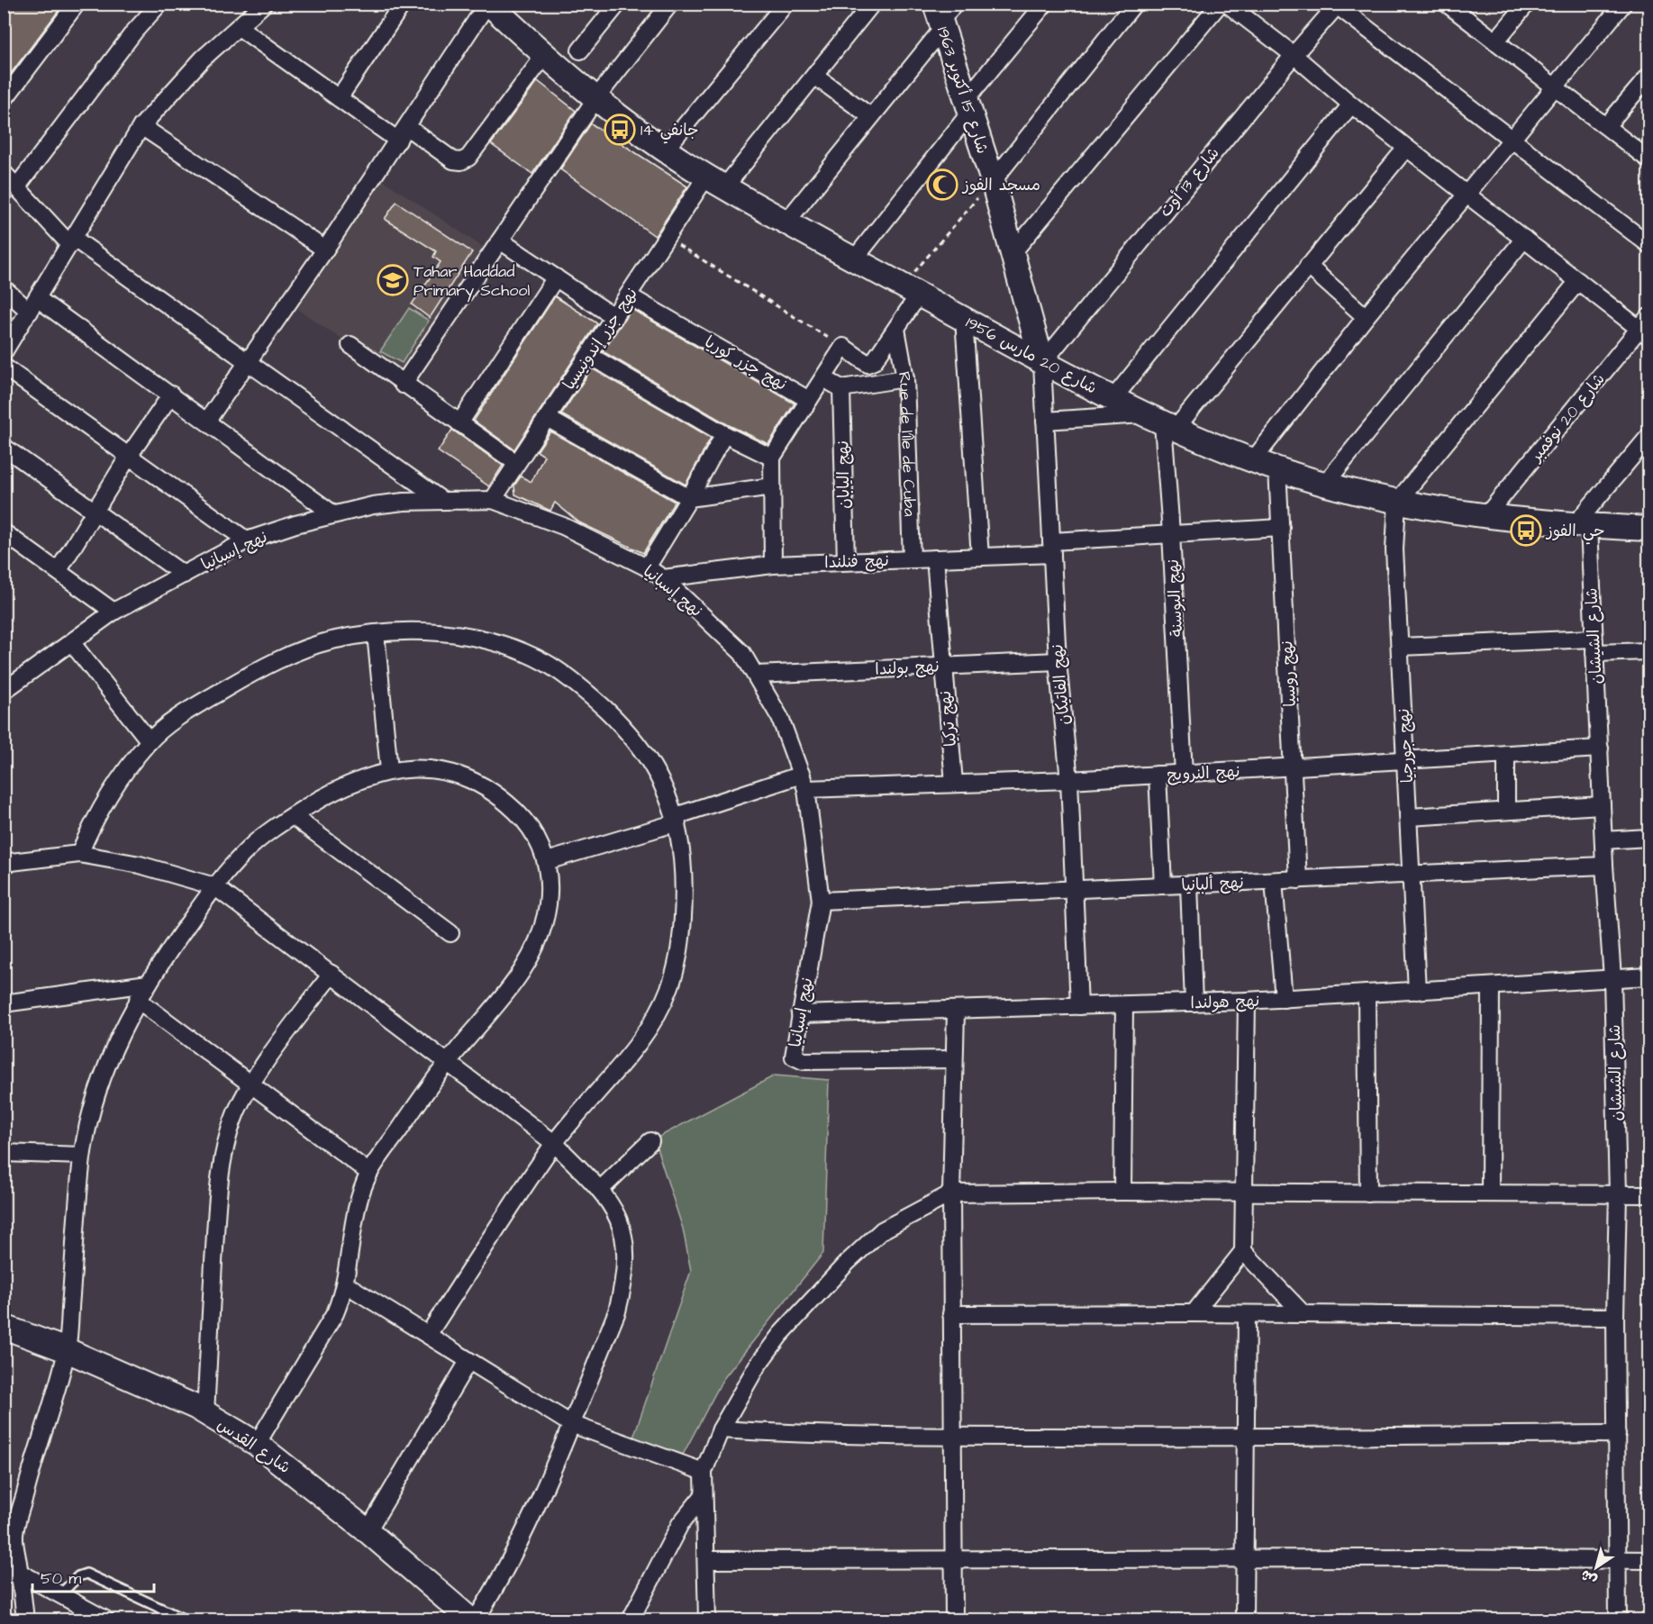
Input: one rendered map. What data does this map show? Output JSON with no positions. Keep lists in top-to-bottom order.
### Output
{
  "streets": {
    "street": [
      "شارع 15 أكتوبر 1963",
      "شارع 13 أوت",
      "نهج جزر إندونيسيا",
      "شارع 20 مارس 1956",
      "نهج جزر كوريا",
      "شارع 20 نوفمبر",
      "Rue de l'Île de Cuba",
      "نهج اليابان",
      "نهج إسبانيا",
      "نهج فنلندا",
      "نهج البوسنة",
      "شارع الشيشان",
      "نهج بولندا",
      "نهج روسيا",
      "نهج الفاتيكان",
      "نهج تركيا",
      "نهج جورجيا",
      "نهج النرويج",
      "نهج ألبانيا",
      "نهج هولندا",
      "شارع القدس"
    ]
  },
  "crossings": [
    ["شارع 15 أكتوبر 1963", "شارع 13 أوت"],
    ["شارع 15 أكتوبر 1963", "شارع 20 مارس 1956"],
    ["شارع 15 أكتوبر 1963", "نهج الفاتيكان"],
    ["شارع 13 أوت", "شارع 20 مارس 1956"],
    ["شارع 13 أوت", "نهج الفاتيكان"],
    ["نهج جزر إندونيسيا", "شارع 20 مارس 1956"],
    ["نهج جزر إندونيسيا", "نهج جزر كوريا"],
    ["نهج جزر إندونيسيا", "نهج إسبانيا"],
    ["شارع 20 مارس 1956", "شارع 20 نوفمبر"],
    ["شارع 20 مارس 1956", "نهج البوسنة"],
    ["شارع 20 مارس 1956", "شارع الشيشان"],
    ["شارع 20 مارس 1956", "نهج روسيا"],
    ["شارع 20 مارس 1956", "نهج الفاتيكان"],
    ["شارع 20 مارس 1956", "نهج جورجيا"],
    ["Rue de l'Île de Cuba", "نهج فنلندا"],
    ["نهج اليابان", "نهج فنلندا"],
    ["نهج إسبانيا", "نهج فنلندا"],
    ["نهج إسبانيا", "نهج بولندا"],
    ["نهج إسبانيا", "نهج النرويج"],
    ["نهج إسبانيا", "نهج ألبانيا"],
    ["نهج إسبانيا", "نهج هولندا"],
    ["نهج فنلندا", "نهج البوسنة"],
    ["نهج فنلندا", "نهج روسيا"],
    ["نهج فنلندا", "نهج الفاتيكان"],
    ["نهج فنلندا", "نهج تركيا"],
    ["نهج البوسنة", "نهج النرويج"],
    ["شارع الشيشان", "نهج النرويج"],
    ["شارع الشيشان", "نهج ألبانيا"],
    ["شارع الشيشان", "نهج هولندا"],
    ["نهج بولندا", "نهج الفاتيكان"],
    ["نهج بولندا", "نهج تركيا"],
    ["نهج روسيا", "نهج النرويج"],
    ["نهج روسيا", "نهج ألبانيا"],
    ["نهج الفاتيكان", "نهج النرويج"],
    ["نهج الفاتيكان", "نهج ألبانيا"],
    ["نهج الفاتيكان", "نهج هولندا"],
    ["نهج تركيا", "نهج النرويج"],
    ["نهج جورجيا", "نهج النرويج"],
    ["نهج جورجيا", "نهج ألبانيا"],
    ["نهج جورجيا", "نهج هولندا"]
  ],
  "places": {
    "bus stop": ["14 جانفي", "حي الفوز"],
    "mosque": ["مسجد الفوز"],
    "school or university": ["Tahar Haddad Primary School"]
  },
  "scale_bar": "50 m",
  "north": "bottom left"
}
